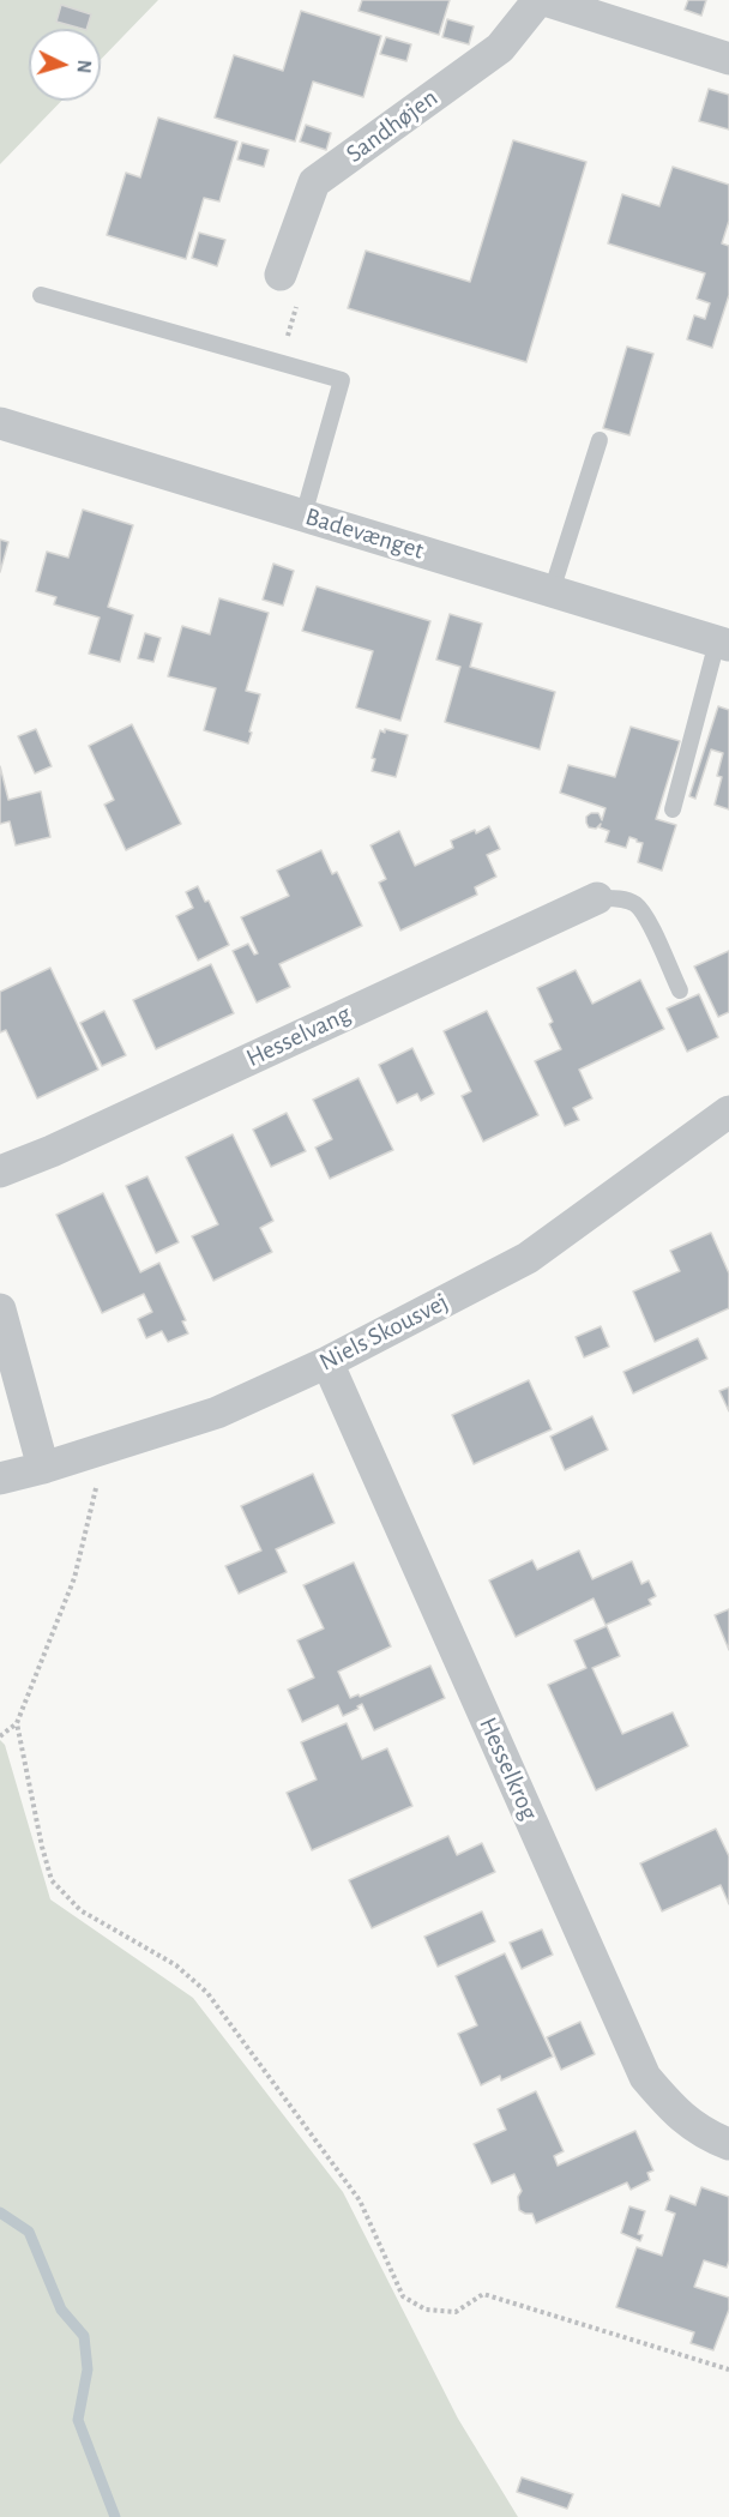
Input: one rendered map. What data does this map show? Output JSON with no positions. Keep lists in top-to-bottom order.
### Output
{
  "streets": {
    "street": [
      "Sandhøjen",
      "Badevænget",
      "Hesselvang",
      "Niels Skousvej",
      "Hesselkrog"
    ]
  },
  "crossings": [
    ["Niels Skousvej", "Hesselkrog"]
  ],
  "north": "right"
}
